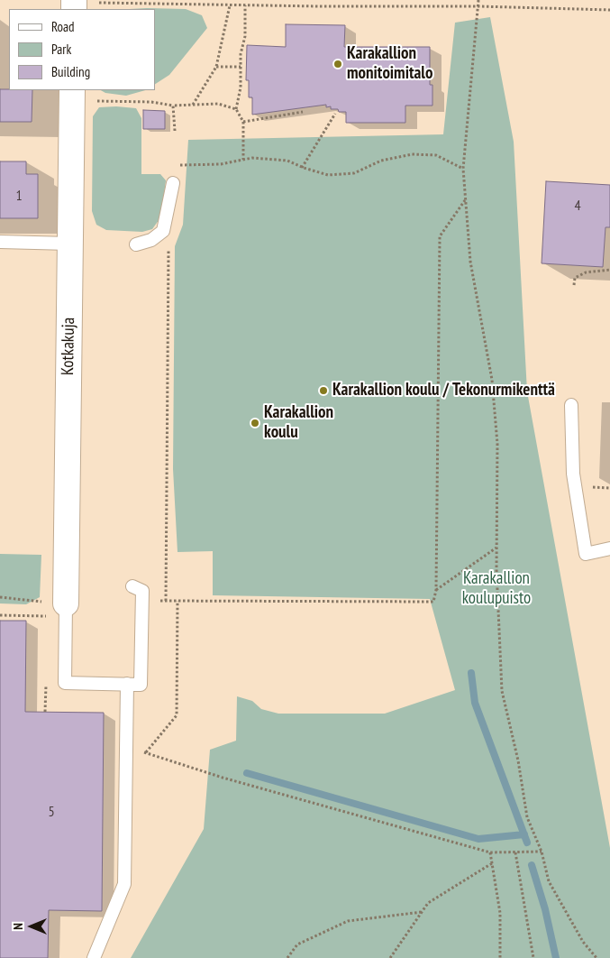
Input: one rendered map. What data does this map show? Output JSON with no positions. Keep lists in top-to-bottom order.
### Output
{
  "streets": {
    "street": ["Kotkakuja"]
  },
  "parks": ["Karakallion koulupuisto"],
  "places": ["Karakallion monitoimitalo", "Karakallion koulu / Tekonurmikenttä", "Karakallion koulu"],
  "house_numbers": ["1", "4", "5"],
  "legend": ["Road", "Park", "Building"],
  "north": "left"
}
